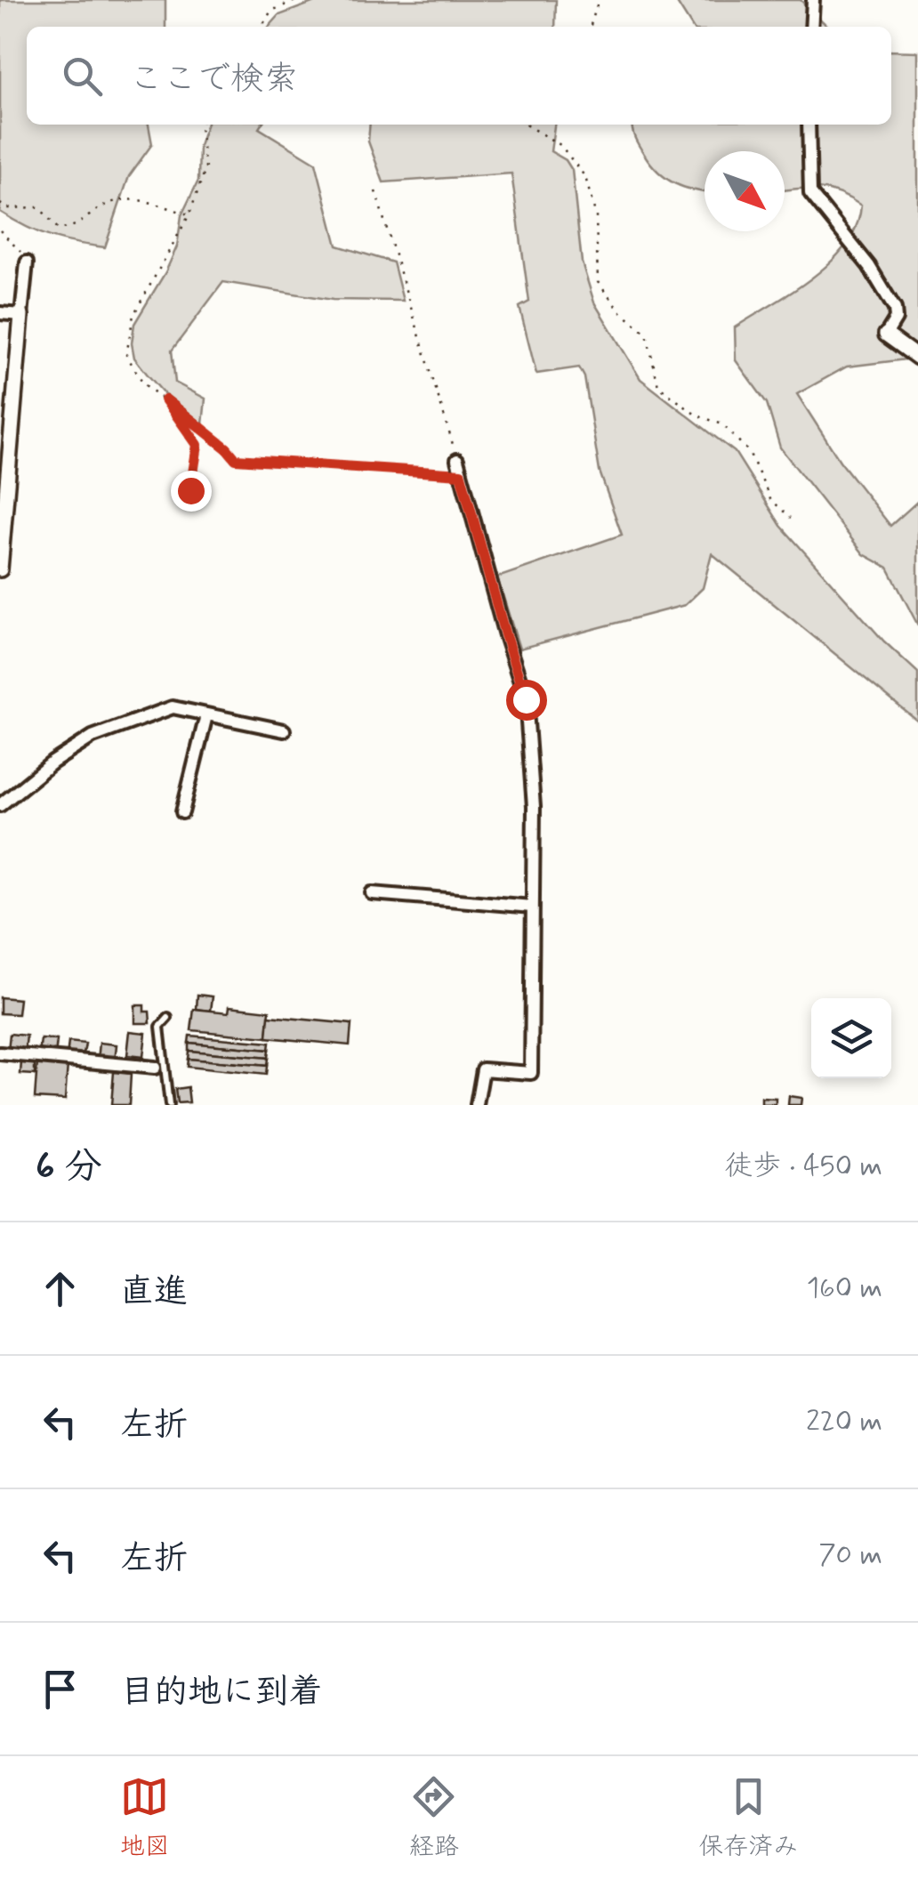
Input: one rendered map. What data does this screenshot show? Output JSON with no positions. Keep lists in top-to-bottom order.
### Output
{
  "north": "bottom right",
  "page": {
    "search": "ここで検索",
    "heading": ["6 分", "徒歩 · 450 m"],
    "list": [
      ["直進", "160 m"],
      ["左折", "220 m"],
      ["左折", "70 m"],
      "目的地に到着"
    ],
    "nav": ["地図", "経路", "保存済み"]
  }
}
